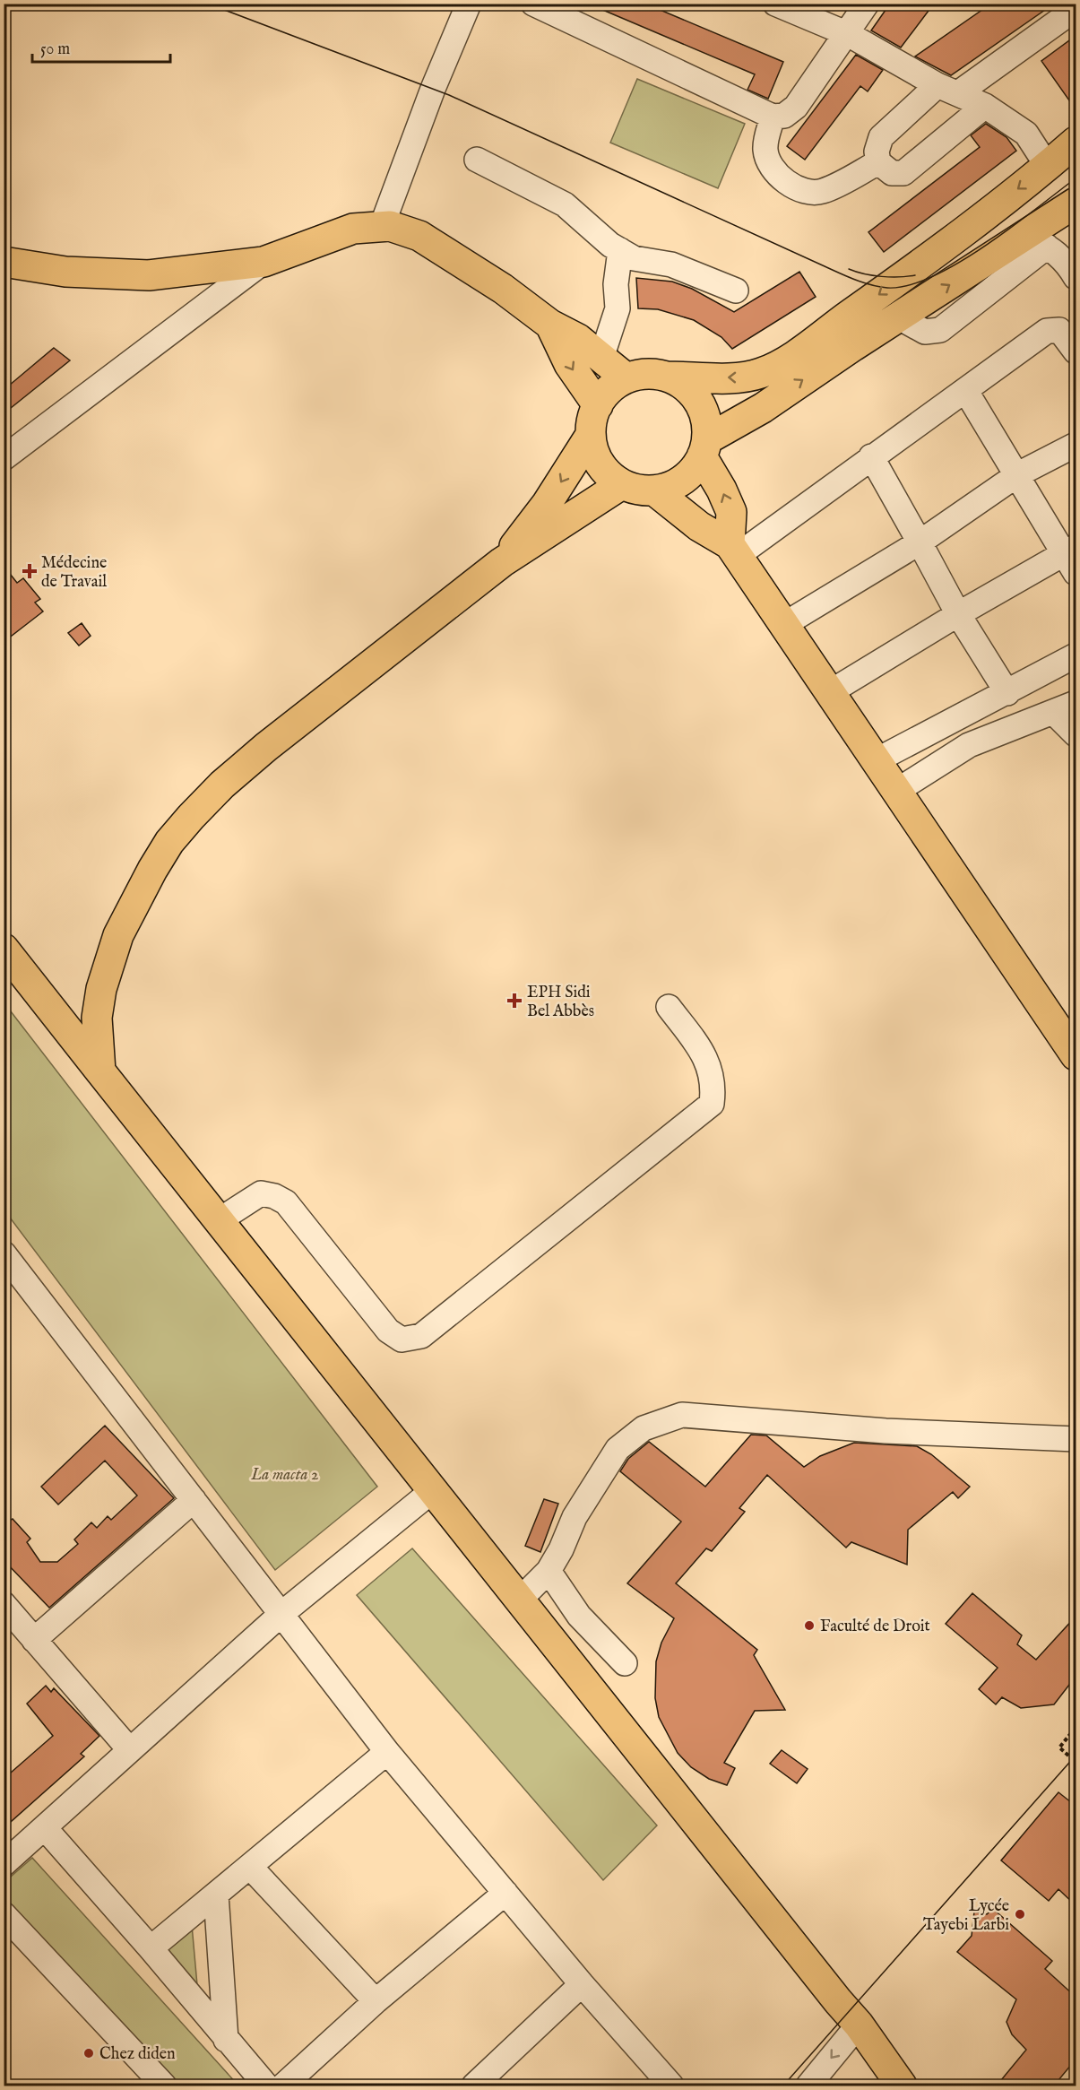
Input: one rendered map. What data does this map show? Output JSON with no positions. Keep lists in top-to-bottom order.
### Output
{
  "parks": ["La macta 2"],
  "places": {
    "health": ["Médecine de Travail", "EPH Sidi Bel Abbès"],
    "other": ["Faculté de Droit", "Lycée Tayebi Larbi", "Chez diden"]
  },
  "scale_bar": "50 m"
}
